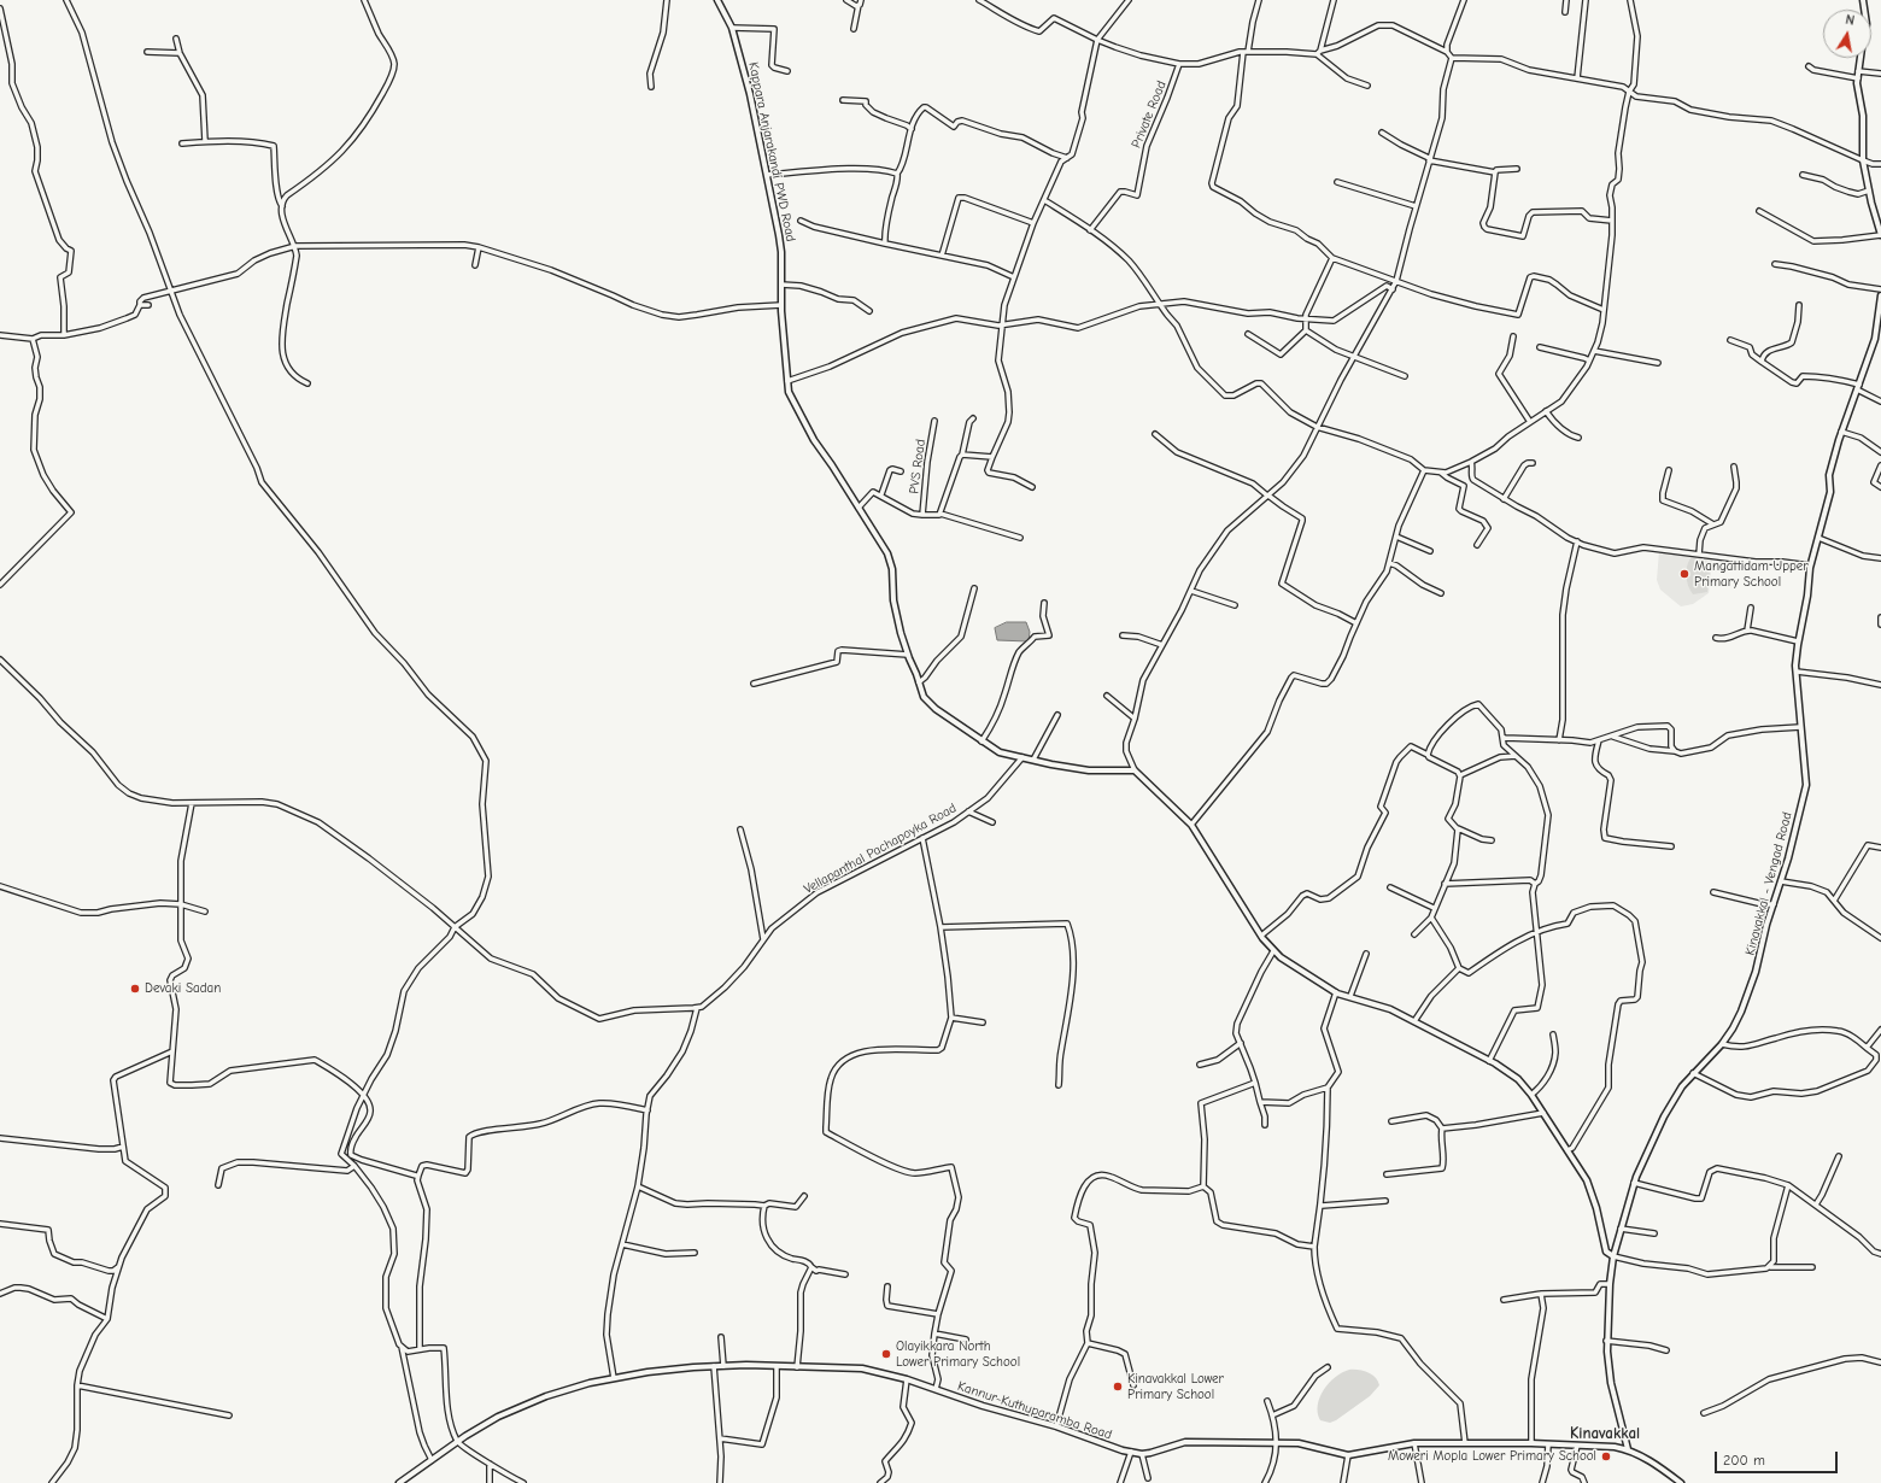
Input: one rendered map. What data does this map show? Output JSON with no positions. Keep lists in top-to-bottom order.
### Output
{
  "streets": {
    "main road": ["Kappara Anjarakandi PWD Road", "Kinavakkal - Vengad Road", "Kannur-Kuthuparamba Road"],
    "street": ["Private Road", "PVS Road", "Vellapanthal Pachapoyka Road"]
  },
  "crossings": [
    ["Kappara Anjarakandi PWD Road", "Vellapanthal Pachapoyka Road"],
    ["Kinavakkal - Vengad Road", "Kannur-Kuthuparamba Road"]
  ],
  "districts": ["Kinavakkal"],
  "places": [
    "Mangattidam Upper Primary School",
    "Devaki Sadan",
    "Olayikkara North Lower Primary School",
    "Kinavakkal Lower Primary School",
    "Moweri Mopla Lower Primary School"
  ],
  "scale_bar": "200 m",
  "north": "top"
}
